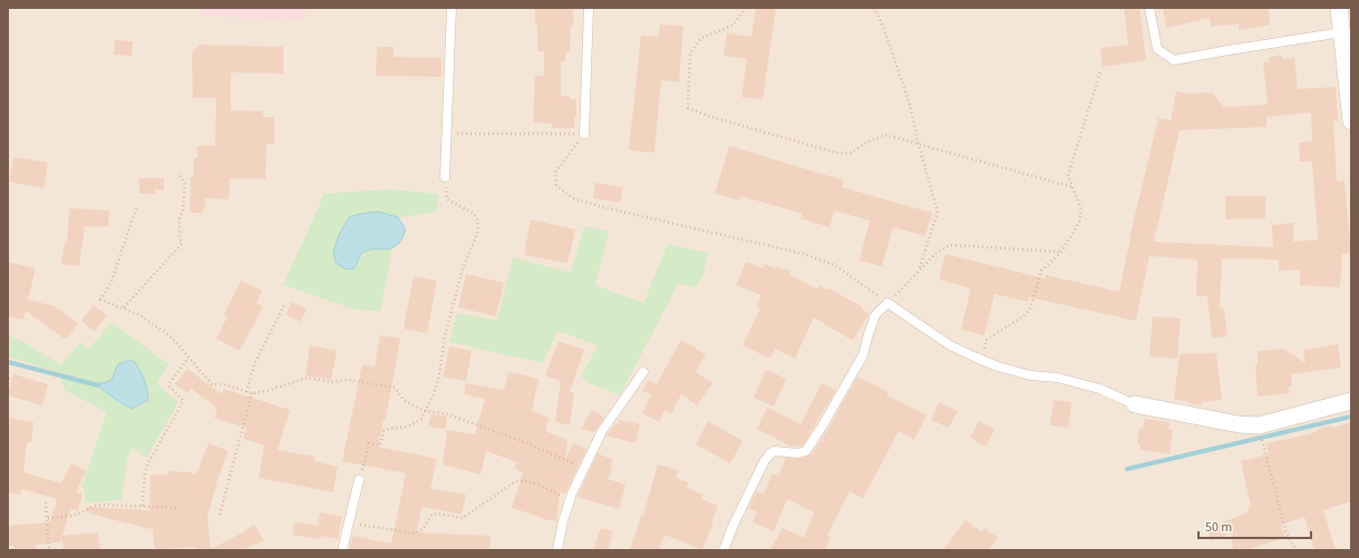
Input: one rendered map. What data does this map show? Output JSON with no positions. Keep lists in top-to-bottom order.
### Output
{
  "scale_bar": "50 m"
}
